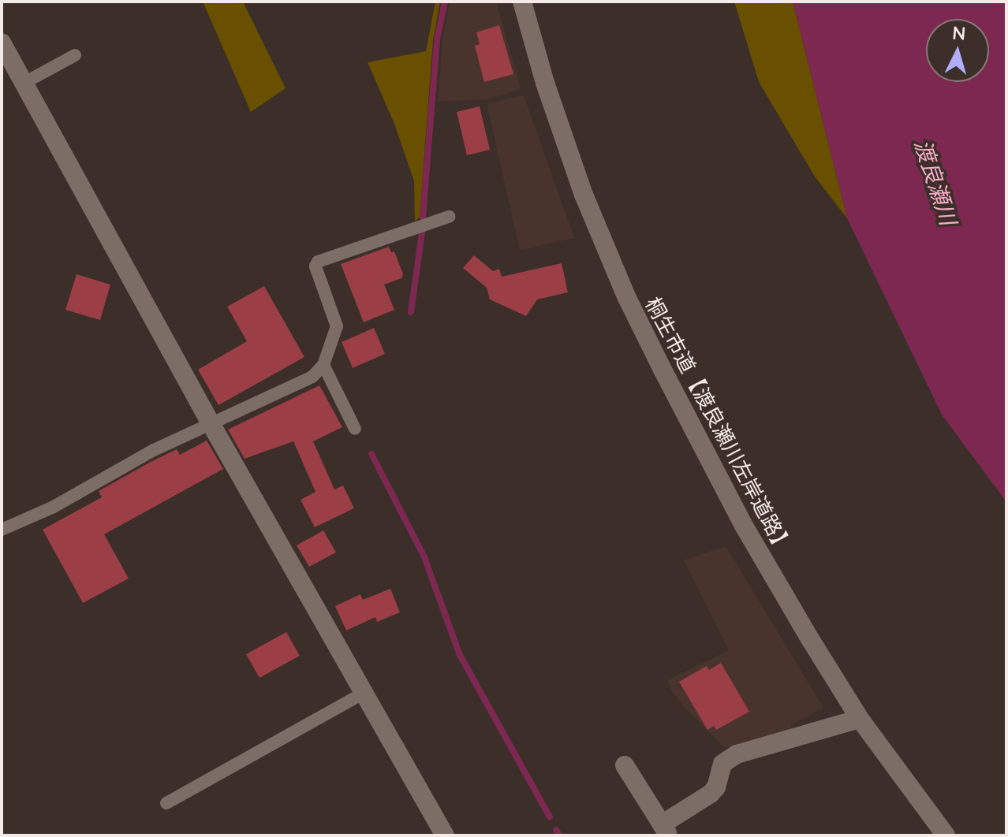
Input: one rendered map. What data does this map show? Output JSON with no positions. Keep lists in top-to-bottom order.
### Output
{
  "streets": {
    "street": ["桐生市道【渡良瀬川左岸道路】"]
  },
  "water": ["渡良瀬川"],
  "north": "top"
}
